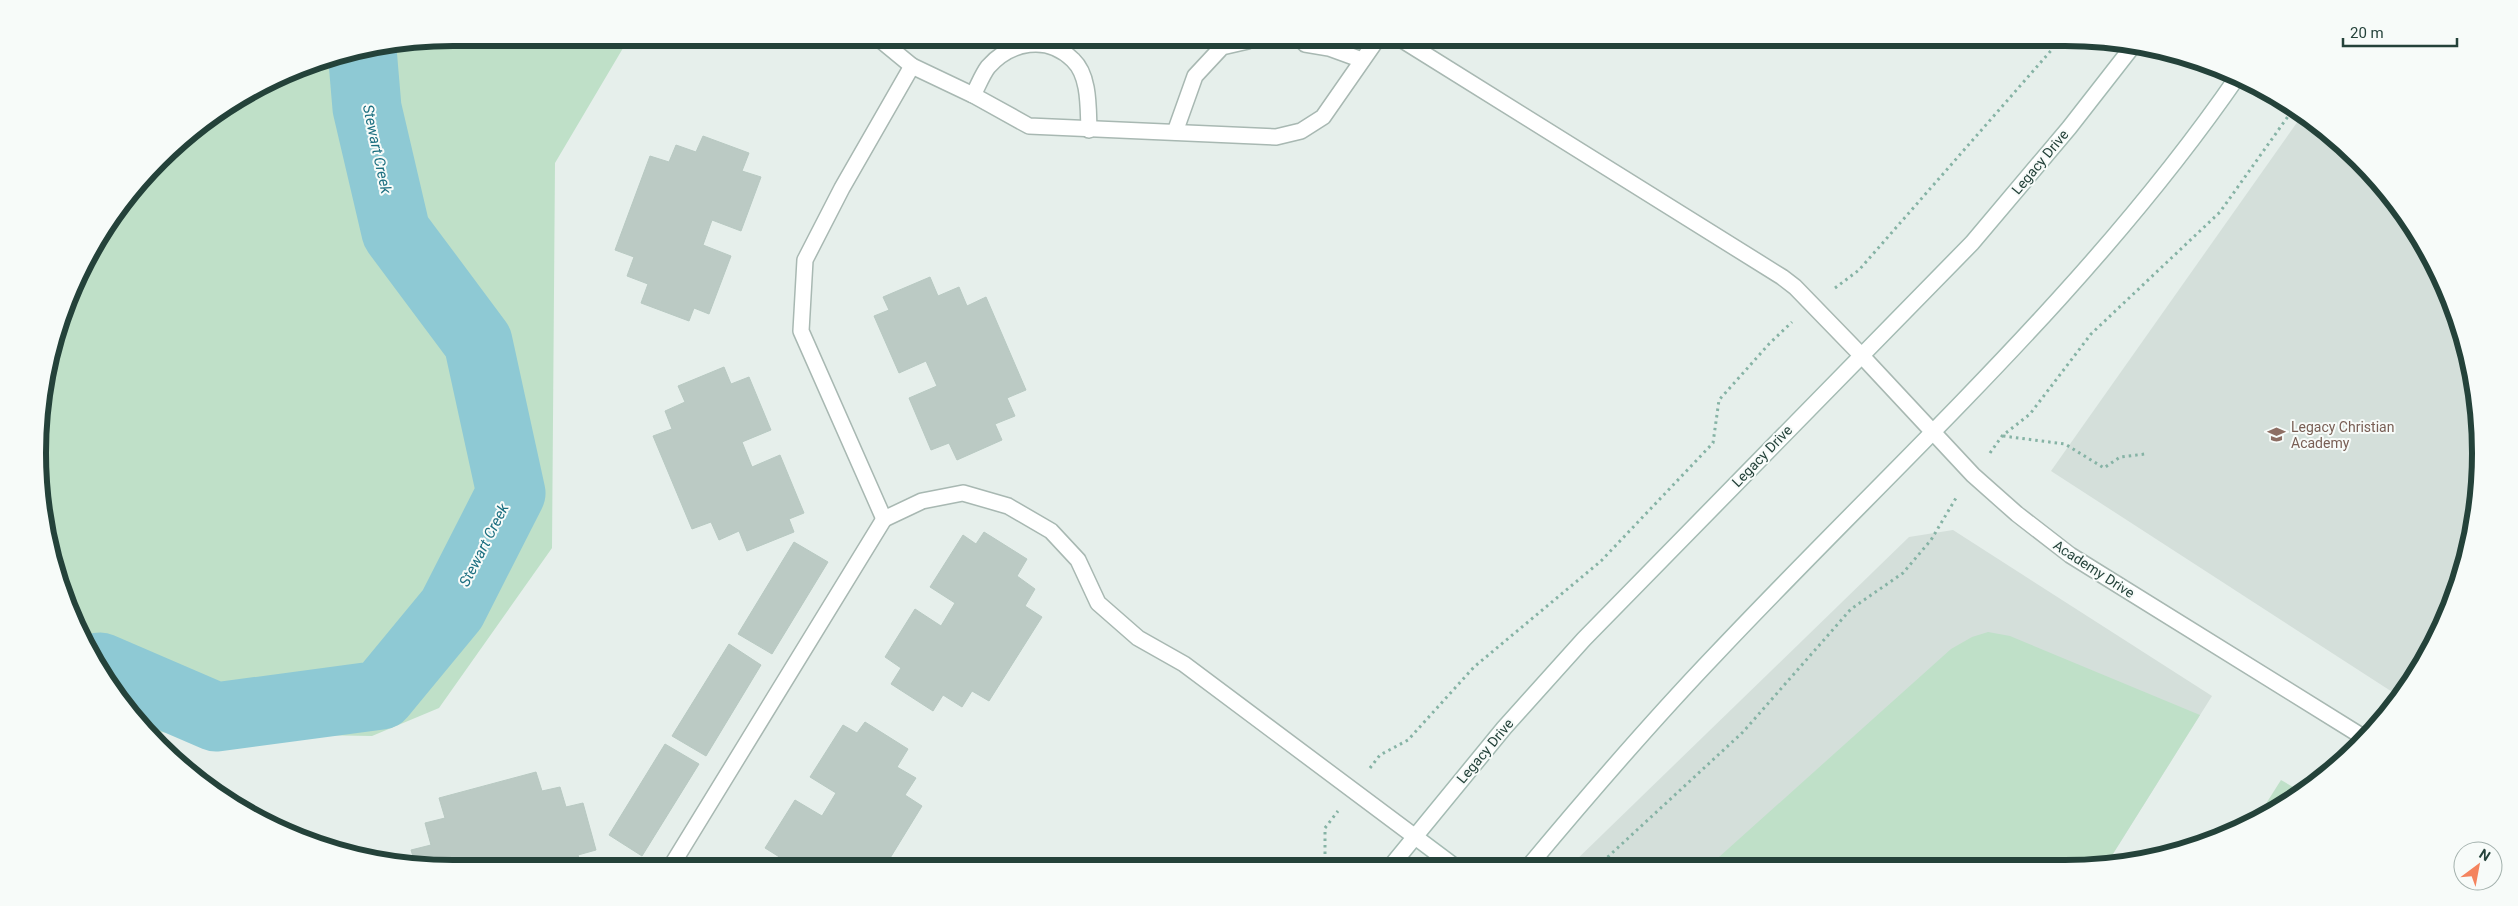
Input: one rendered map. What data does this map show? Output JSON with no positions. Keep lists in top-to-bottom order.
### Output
{
  "streets": {
    "main road": ["Legacy Drive", "Academy Drive"]
  },
  "crossings": [
    ["Legacy Drive", "Academy Drive"]
  ],
  "water": ["Stewart Creek"],
  "places": {
    "school or university": ["Legacy Christian Academy"]
  },
  "scale_bar": "20 m",
  "north": "top right"
}
